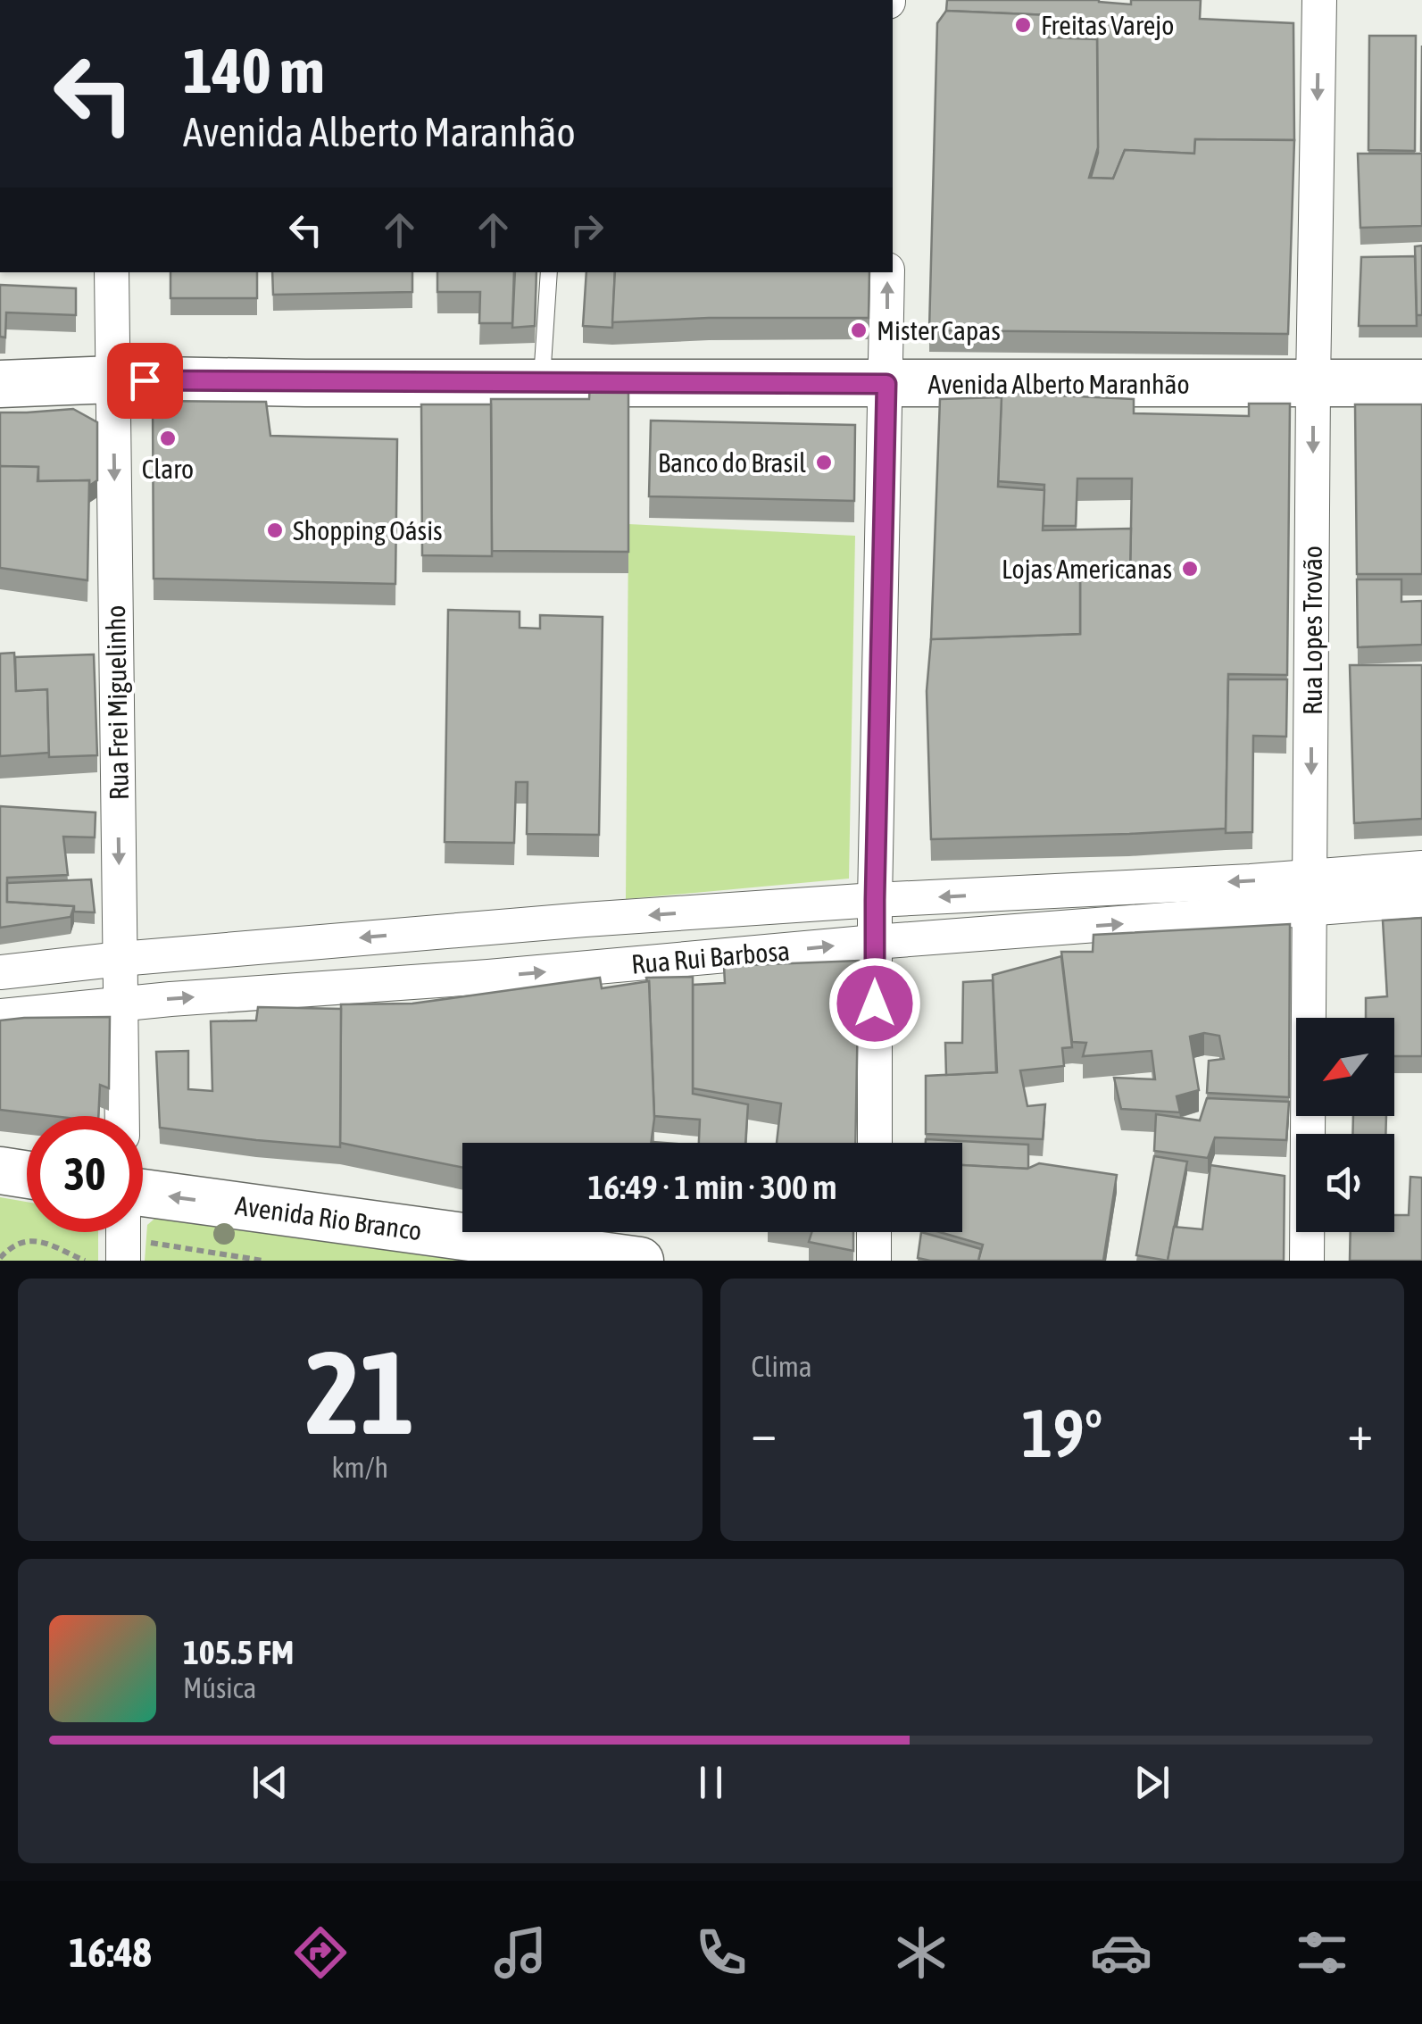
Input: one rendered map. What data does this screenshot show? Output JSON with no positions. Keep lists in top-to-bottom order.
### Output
{
  "streets": {
    "main road": ["Avenida Alberto Maranhão", "Avenida Rio Branco"],
    "street": ["Rua Lopes Trovão", "Rua Frei Miguelinho", "Rua Rui Barbosa"]
  },
  "crossings": [
    ["Avenida Alberto Maranhão", "Rua Lopes Trovão"],
    ["Avenida Alberto Maranhão", "Rua Frei Miguelinho"],
    ["Rua Lopes Trovão", "Rua Rui Barbosa"],
    ["Rua Frei Miguelinho", "Rua Rui Barbosa"]
  ],
  "one_way": ["Rua Lopes Trovão", "Rua Frei Miguelinho", "Avenida Rio Branco"],
  "places": [
    "Freitas Varejo",
    "Mister Capas",
    "Claro",
    "Banco do Brasil",
    "Shopping Oásis",
    "Lojas Americanas"
  ],
  "north": "bottom left",
  "page": {
    "turn": ["140 m", "Avenida Alberto Maranhão"],
    "limit": "30",
    "trip": "16:49 · 1 min · 300 m",
    "tile": [
      ["21", "km/h"],
      "Clima"
    ],
    "heat": ["−", "19°", "+"],
    "song": ["105.5 FM", "Música"],
    "tabs": "16:48"
  }
}
